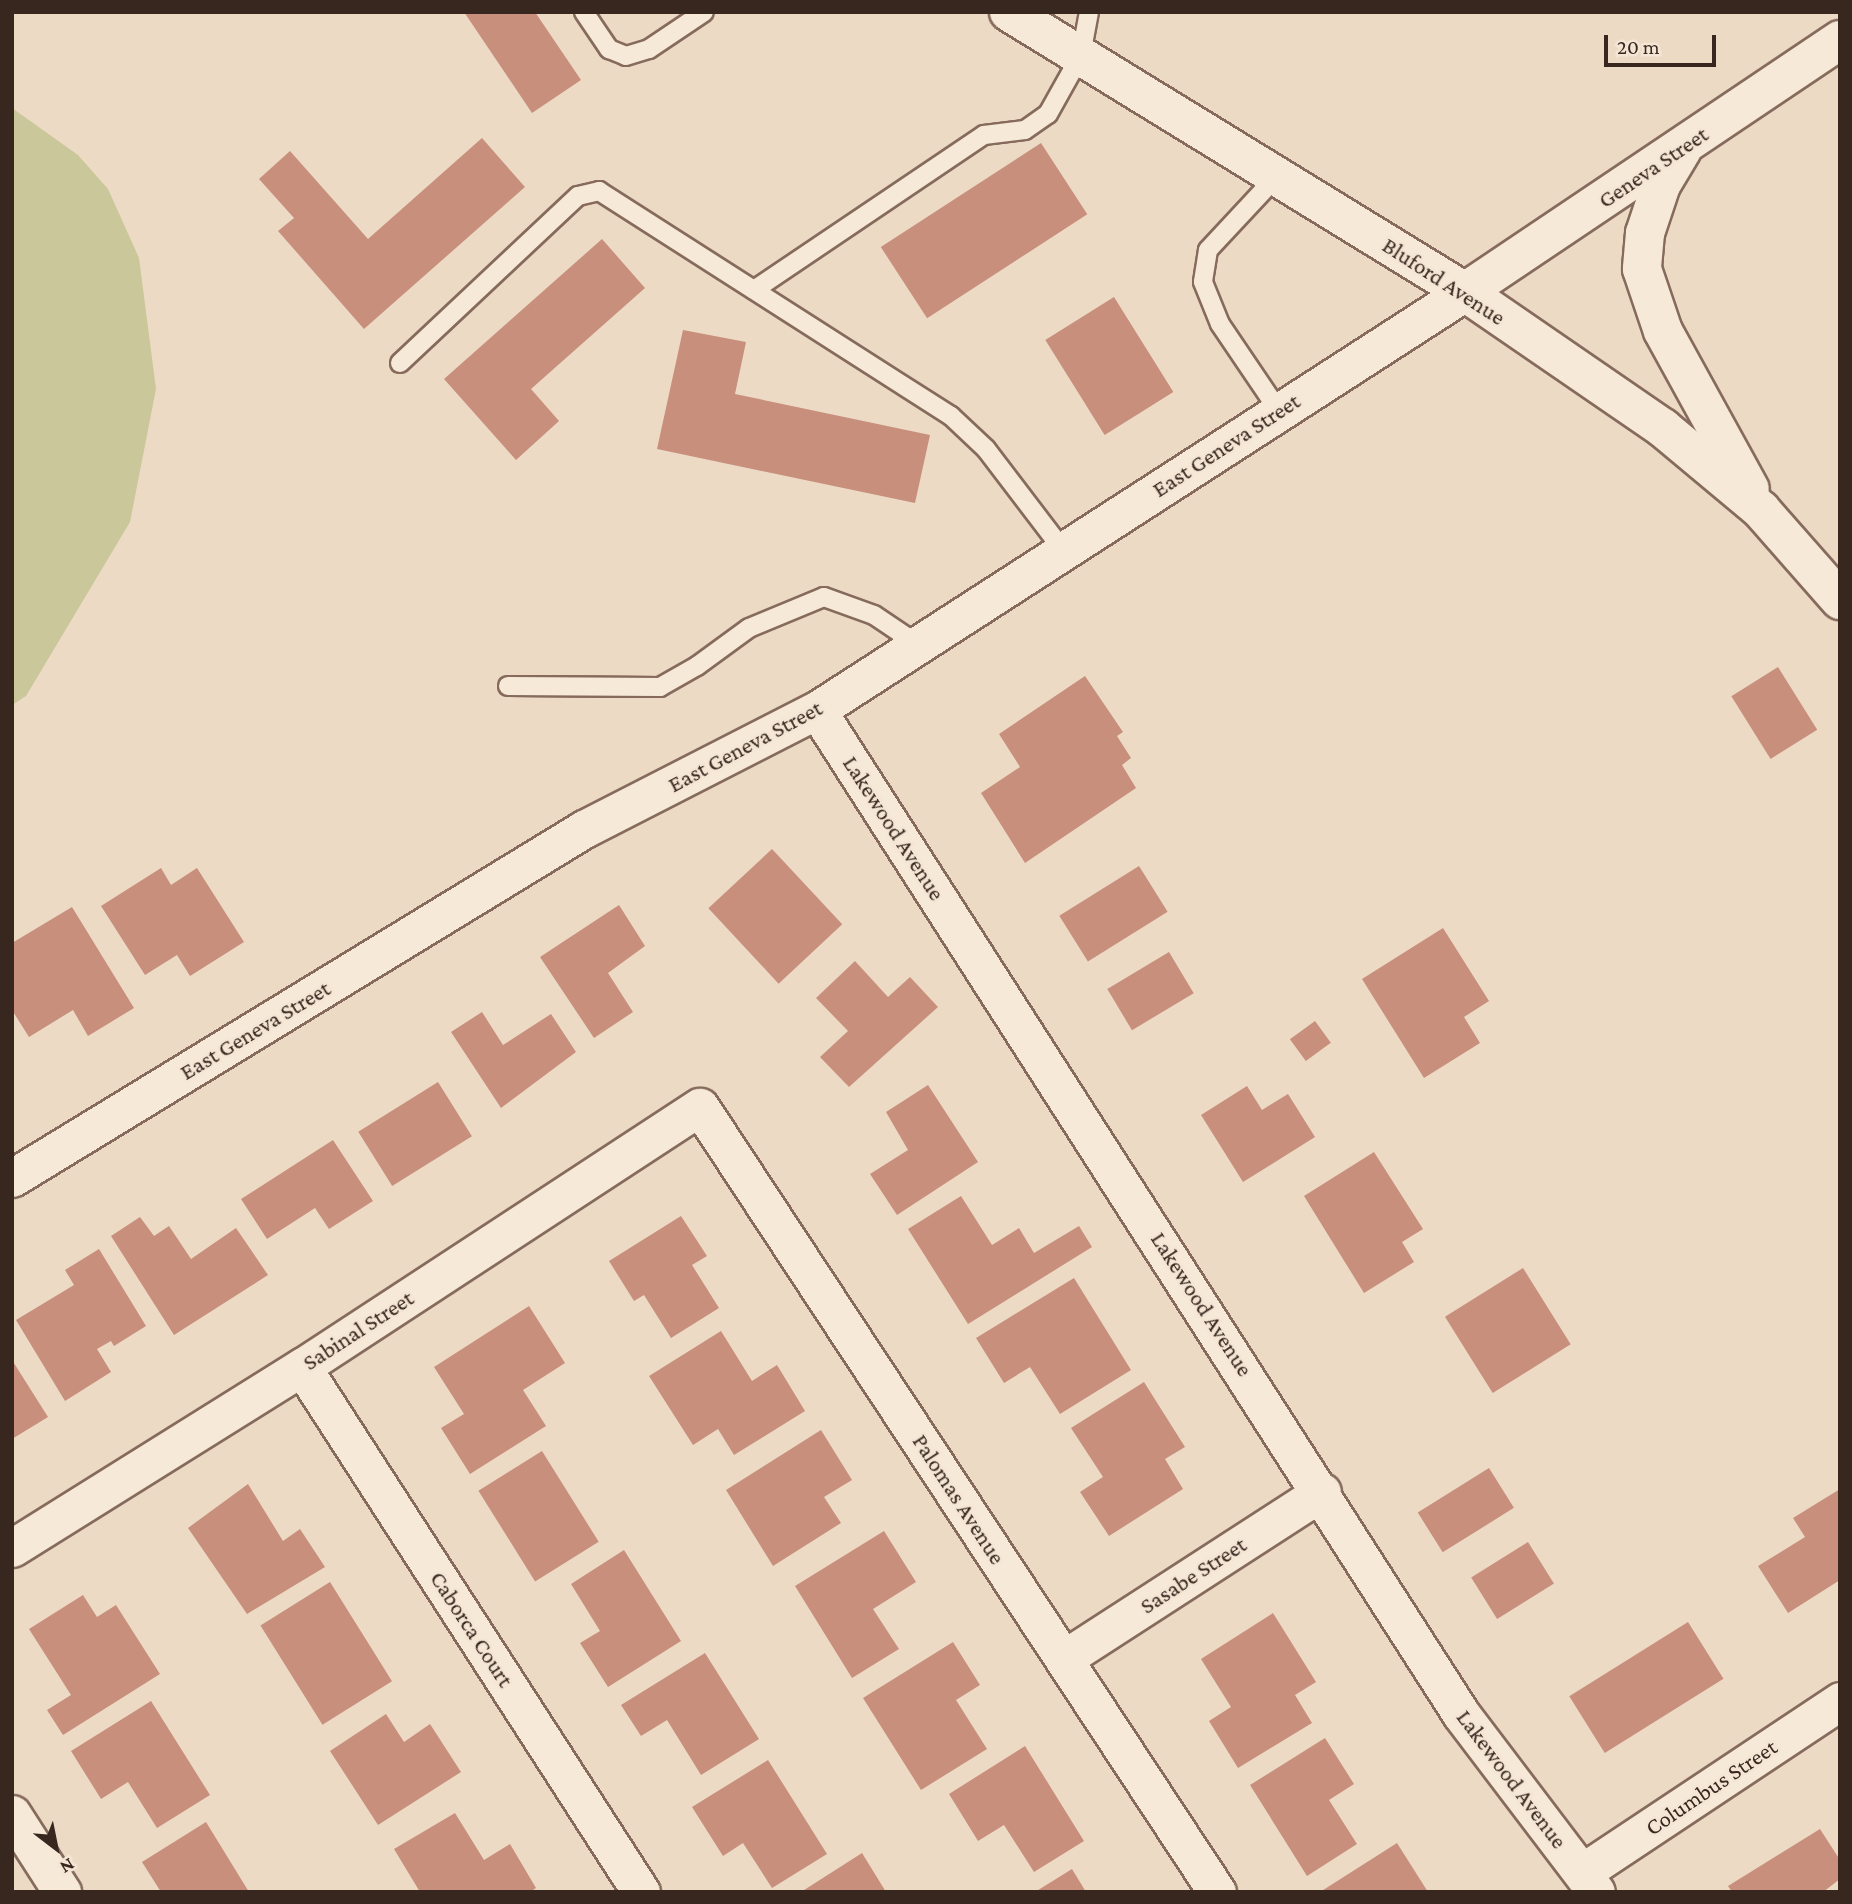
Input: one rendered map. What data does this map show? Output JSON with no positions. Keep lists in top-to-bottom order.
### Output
{
  "streets": {
    "street": [
      "Geneva Street",
      "Bluford Avenue",
      "East Geneva Street",
      "Lakewood Avenue",
      "Sabinal Street",
      "Palomas Avenue",
      "Sasabe Street",
      "Caborca Court",
      "Columbus Street"
    ]
  },
  "crossings": [
    ["Geneva Street", "Bluford Avenue"],
    ["Geneva Street", "East Geneva Street"],
    ["Bluford Avenue", "East Geneva Street"],
    ["East Geneva Street", "Lakewood Avenue"],
    ["Lakewood Avenue", "Sasabe Street"],
    ["Lakewood Avenue", "Columbus Street"],
    ["Sabinal Street", "Palomas Avenue"],
    ["Sabinal Street", "Caborca Court"],
    ["Palomas Avenue", "Sasabe Street"]
  ],
  "scale_bar": "20 m",
  "north": "bottom right"
}
